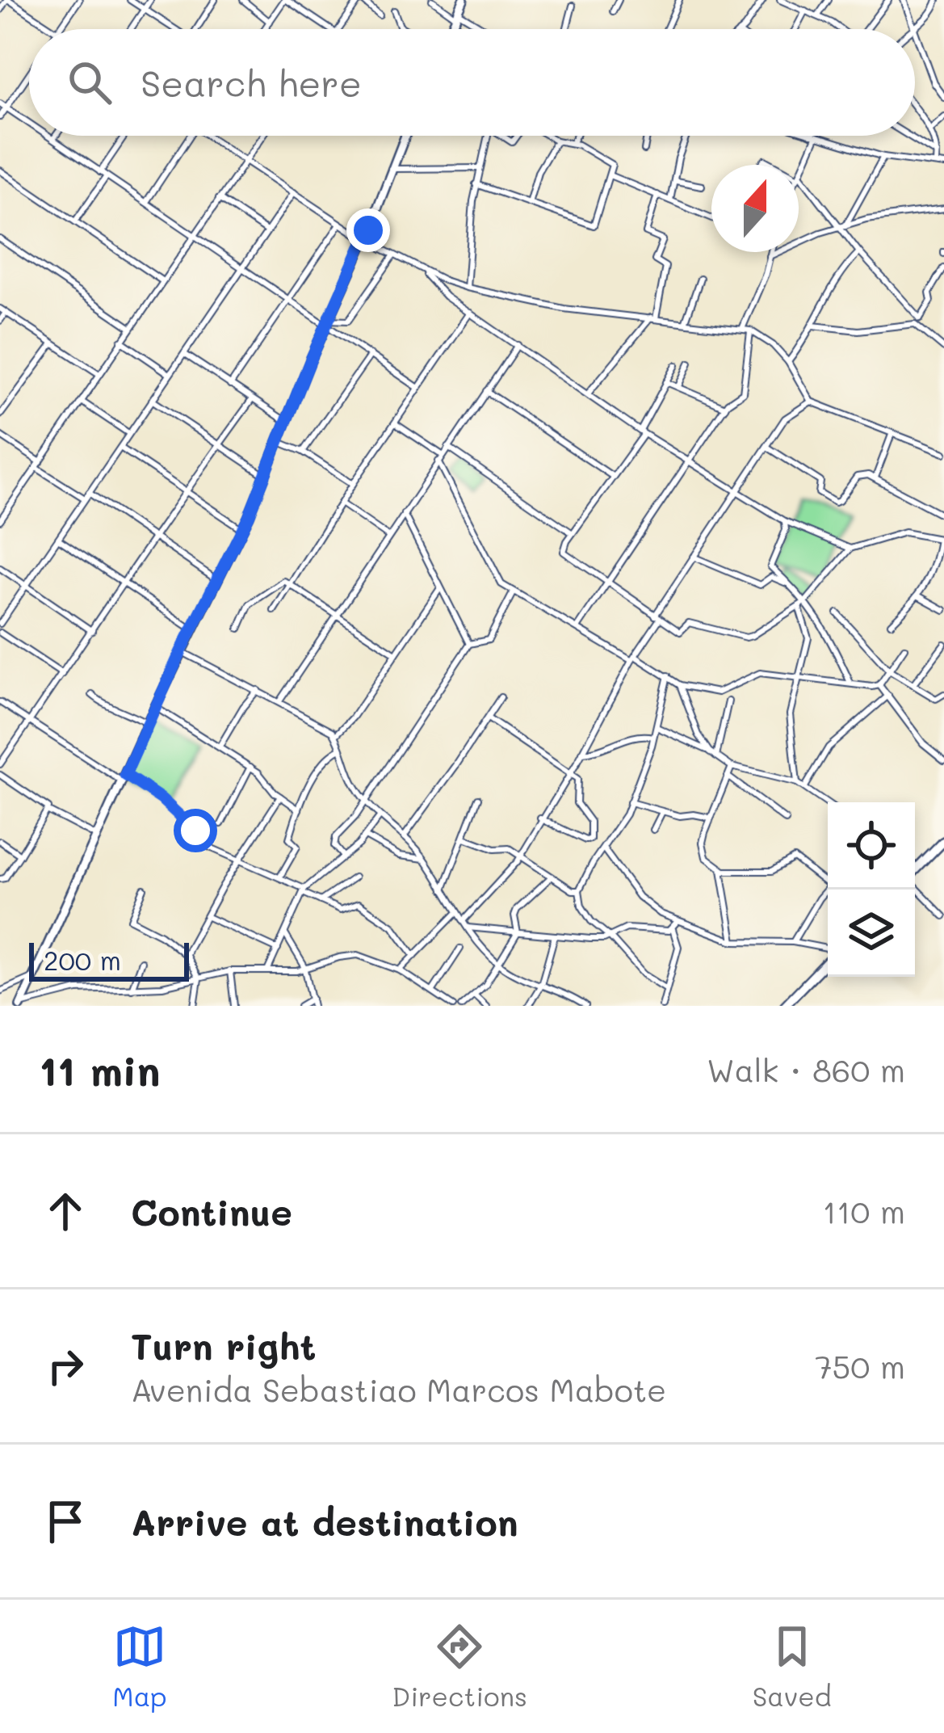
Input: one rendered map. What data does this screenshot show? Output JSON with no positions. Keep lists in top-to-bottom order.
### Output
{
  "scale_bar": "200 m",
  "north": "top",
  "page": {
    "search": "Search here",
    "scale": "200 m",
    "heading": ["11 min", "Walk · 860 m"],
    "list": [
      ["Continue", "110 m"],
      ["Turn right", "Avenida Sebastiao Marcos Mabote", "750 m"],
      "Arrive at destination"
    ],
    "nav": ["Map", "Directions", "Saved"]
  }
}
